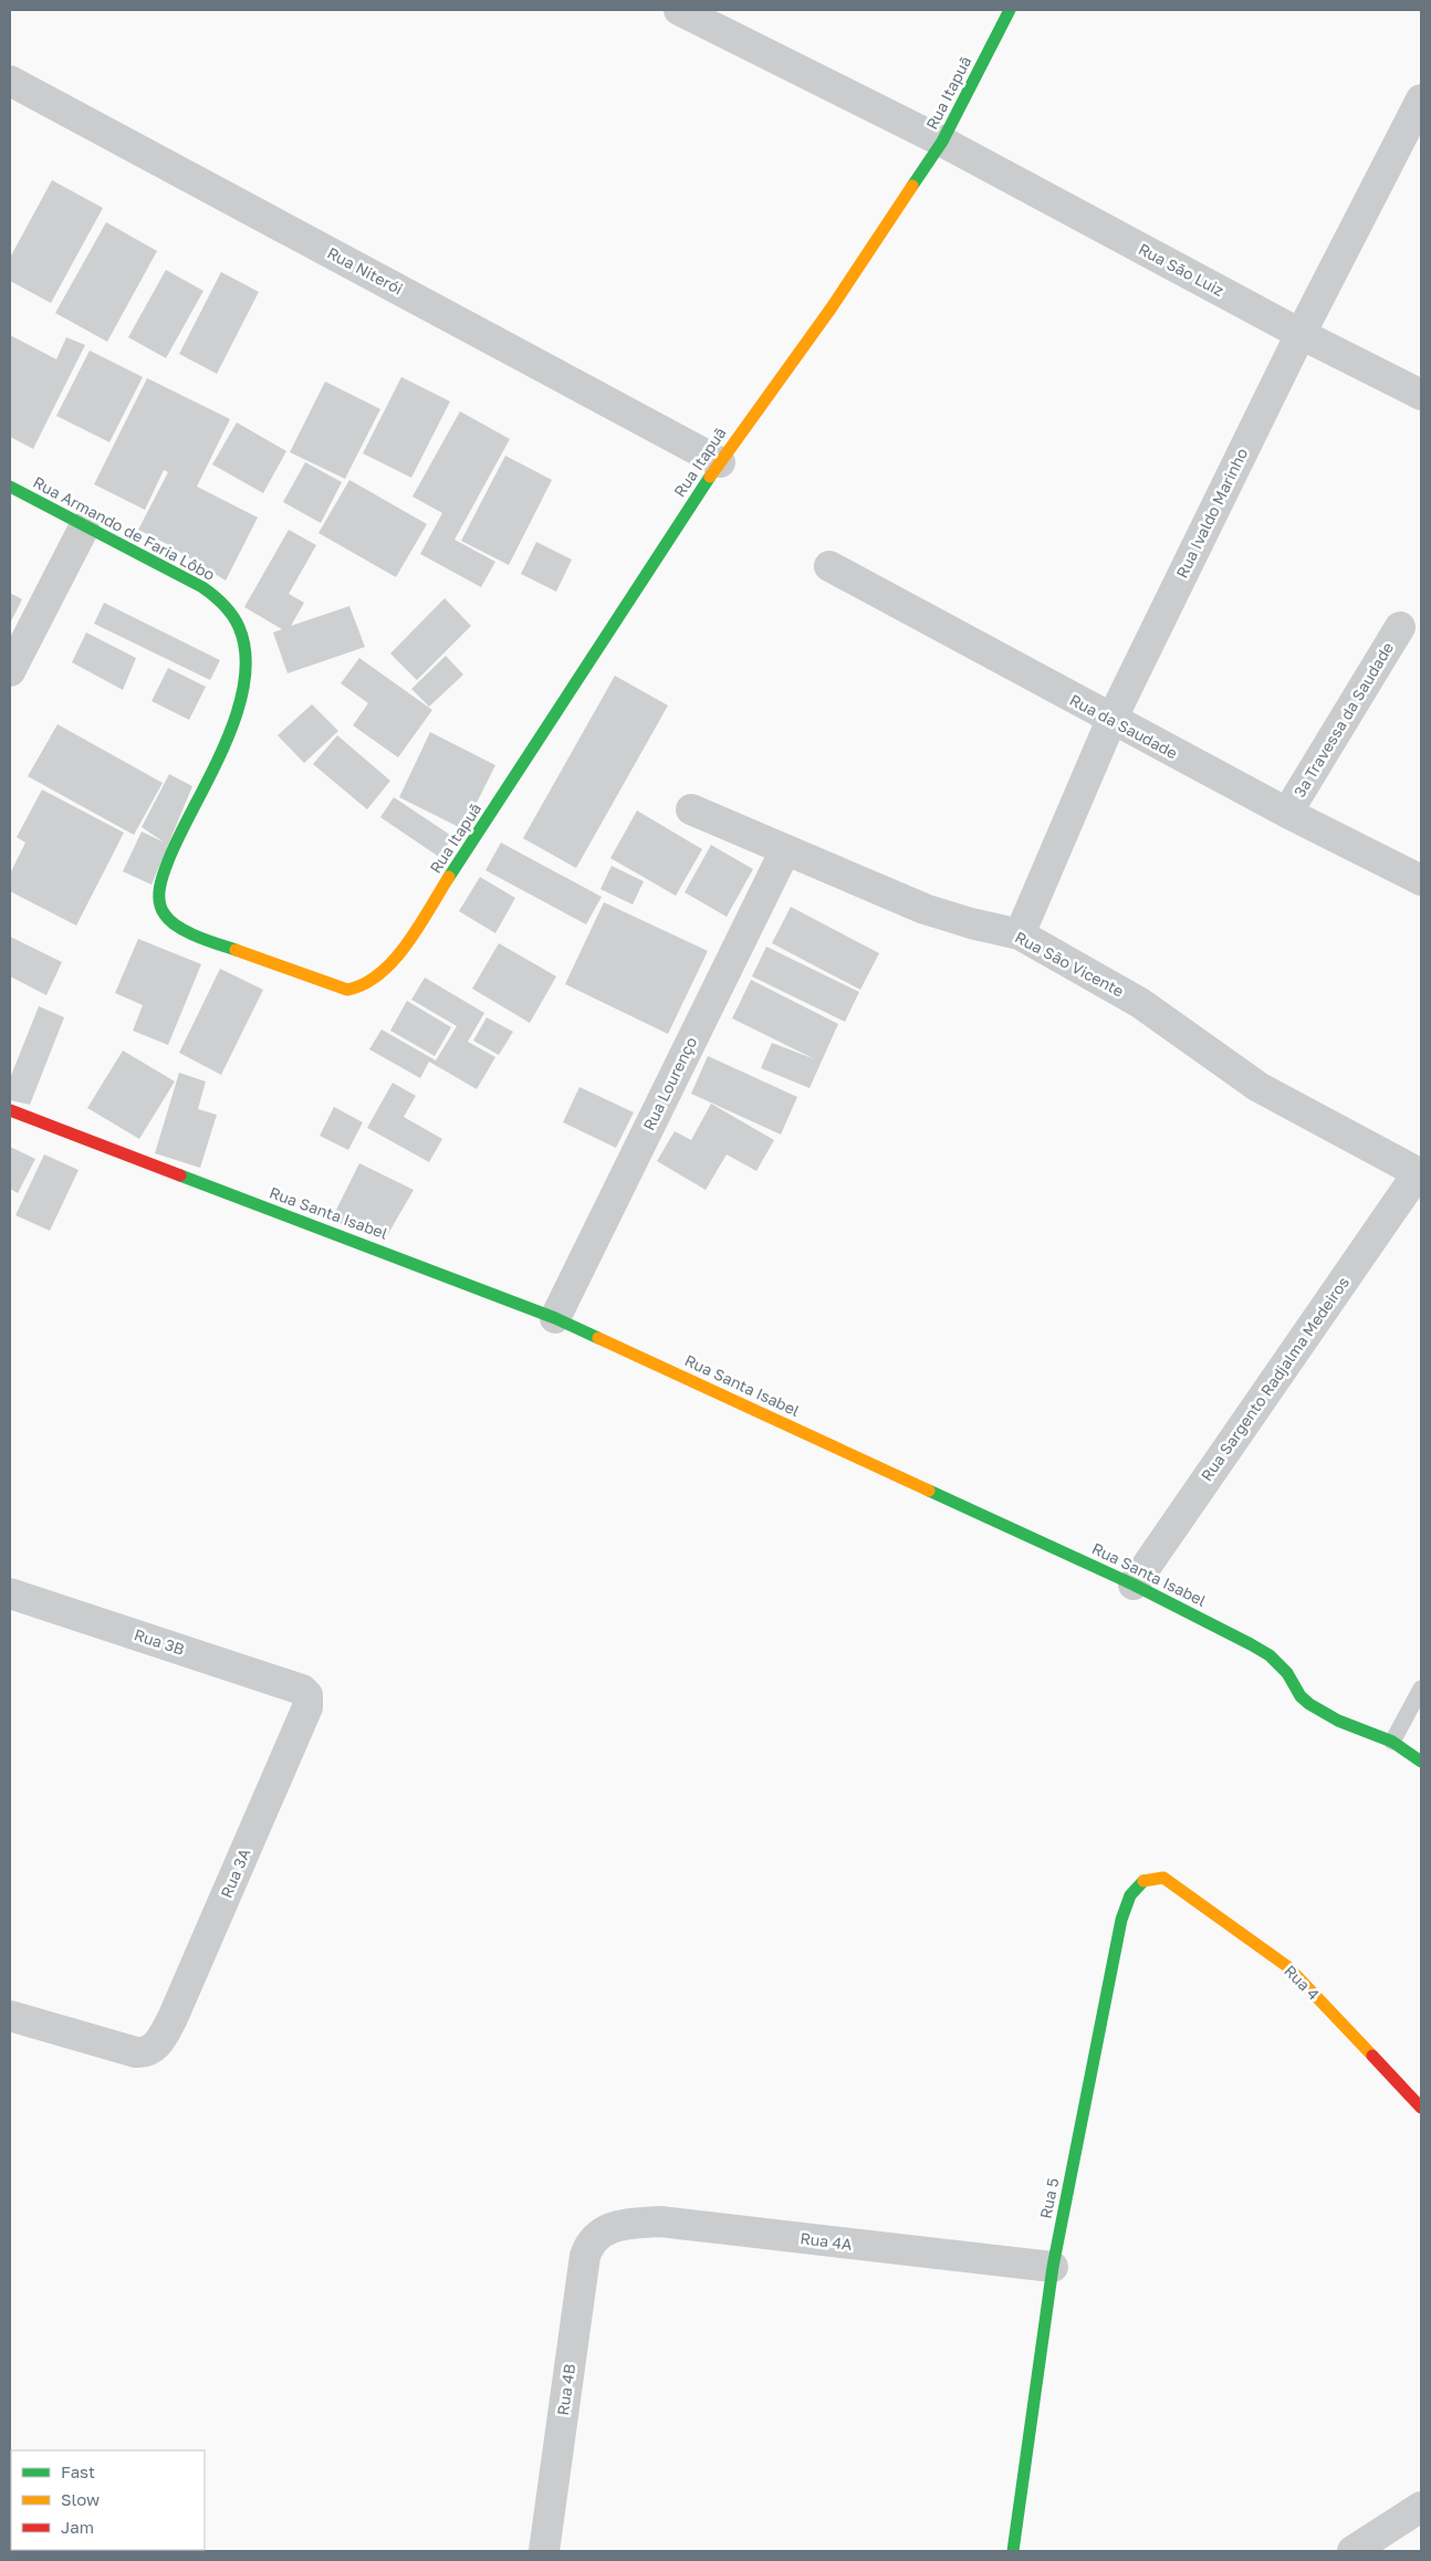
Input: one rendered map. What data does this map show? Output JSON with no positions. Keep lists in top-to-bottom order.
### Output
{
  "streets": {
    "street": [
      "Rua Itapuã",
      "Rua São Luiz",
      "Rua Niterói",
      "Rua Ivaldo Marinho",
      "Rua Armando de Faria Lôbo",
      "3ª Travessa da Saudade",
      "Rua da Saudade",
      "Rua São Vicente",
      "Rua Lourenço",
      "Rua Santa Isabel",
      "Rua Sargento Radjalma Medeiros",
      "Rua 3B",
      "Rua 3A",
      "Rua 4",
      "Rua 5",
      "Rua 4A",
      "Rua 4B"
    ]
  },
  "crossings": [
    ["Rua Itapuã", "Rua São Luiz"],
    ["Rua Itapuã", "Rua Niterói"],
    ["Rua Itapuã", "Rua Armando de Faria Lôbo"],
    ["Rua São Luiz", "Rua Ivaldo Marinho"],
    ["Rua Ivaldo Marinho", "Rua da Saudade"],
    ["Rua Ivaldo Marinho", "Rua São Vicente"],
    ["3ª Travessa da Saudade", "Rua da Saudade"],
    ["Rua São Vicente", "Rua Lourenço"],
    ["Rua São Vicente", "Rua Sargento Radjalma Medeiros"],
    ["Rua Lourenço", "Rua Santa Isabel"],
    ["Rua Santa Isabel", "Rua Sargento Radjalma Medeiros"],
    ["Rua 3B", "Rua 3A"],
    ["Rua 4", "Rua 5"],
    ["Rua 5", "Rua 4A"],
    ["Rua 4A", "Rua 4B"]
  ],
  "legend": ["Fast", "Slow", "Jam"]
}
